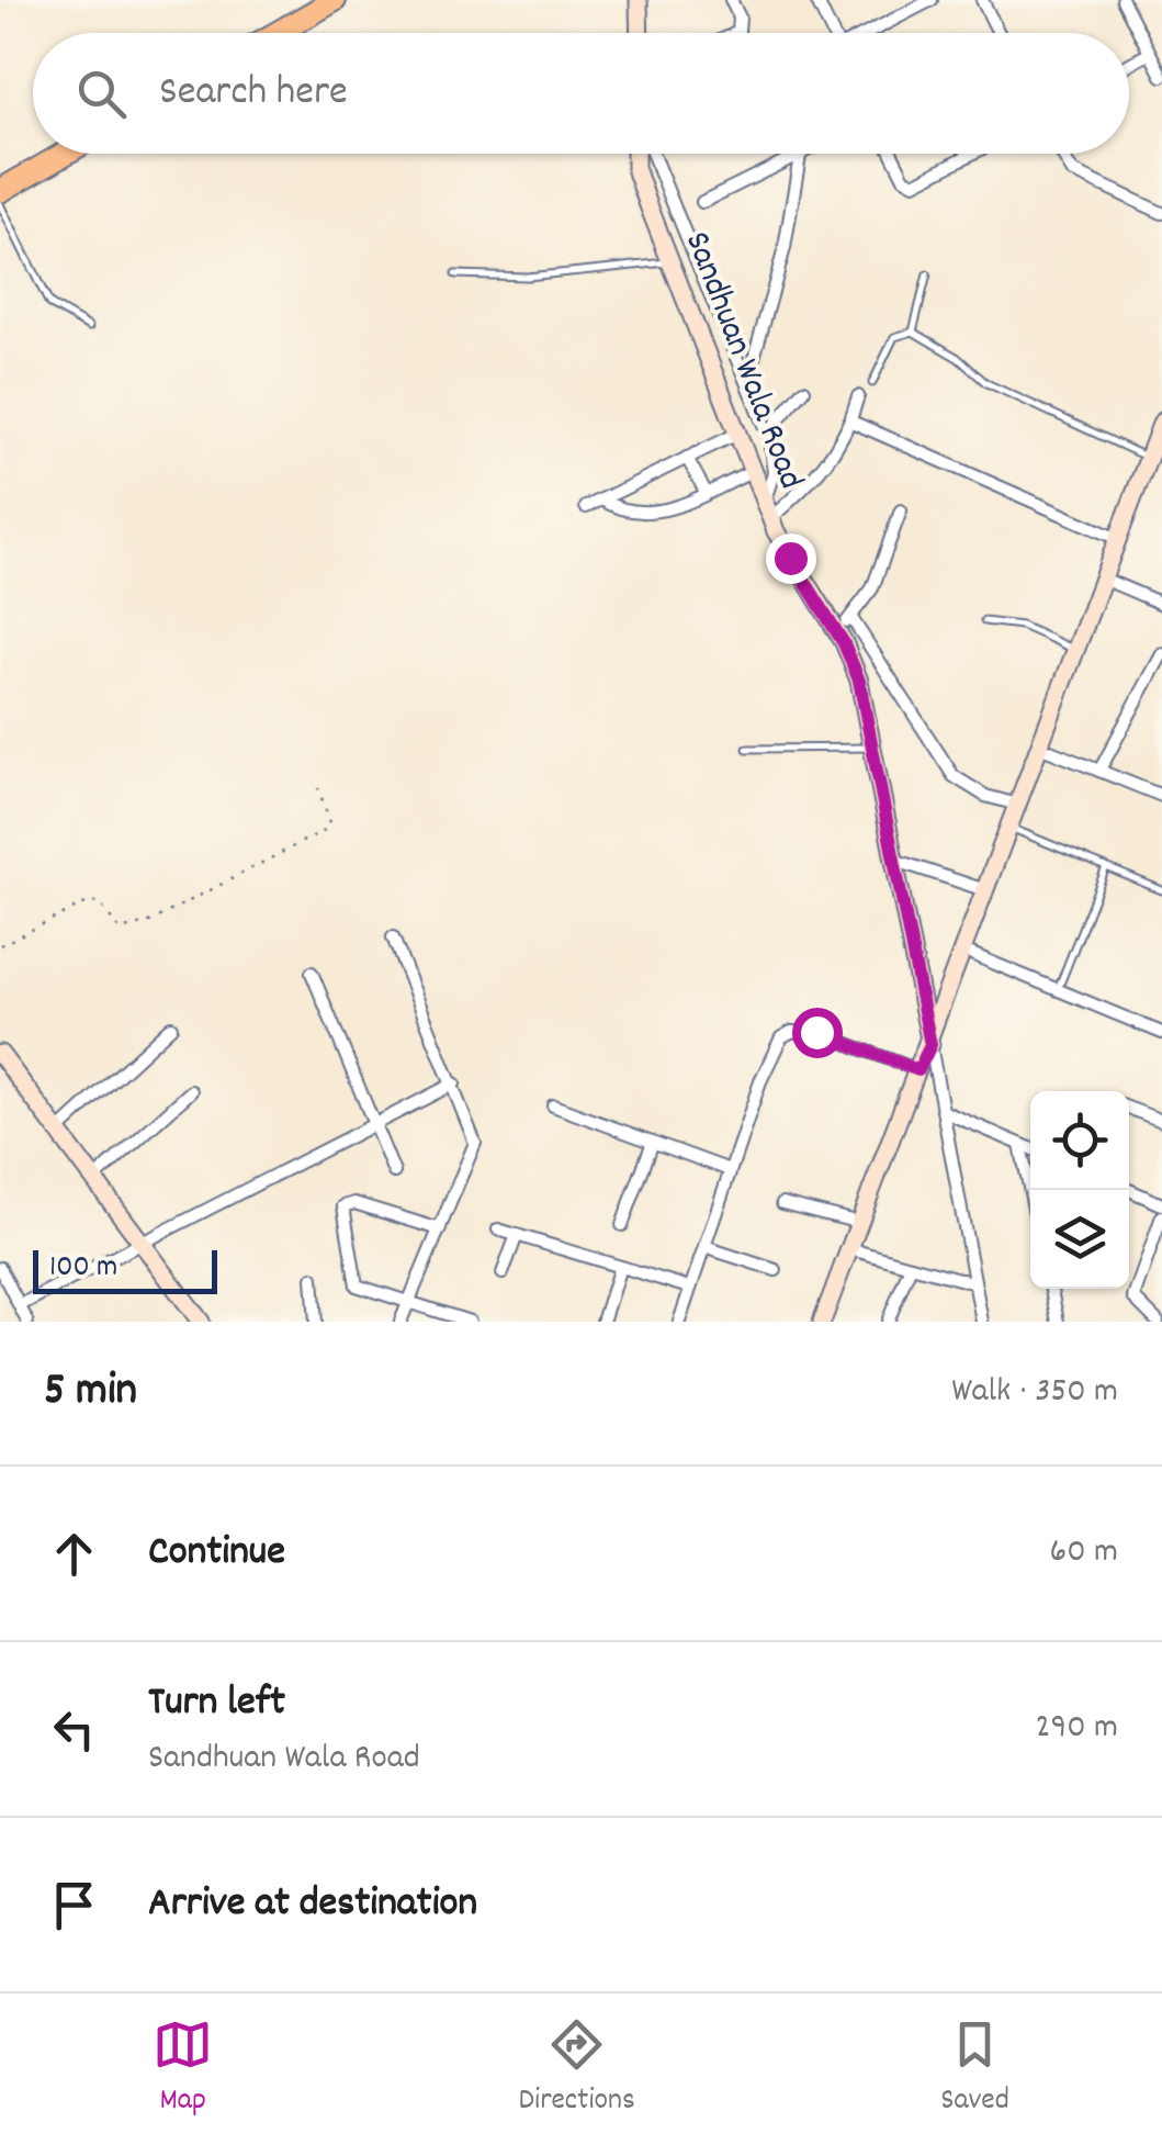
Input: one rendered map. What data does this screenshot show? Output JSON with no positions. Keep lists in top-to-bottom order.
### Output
{
  "streets": {
    "street": ["Sandhuan Wala Road"]
  },
  "scale_bar": "100 m",
  "page": {
    "search": "Search here",
    "scale": "100 m",
    "heading": ["5 min", "Walk · 350 m"],
    "list": [
      ["Continue", "60 m"],
      ["Turn left", "Sandhuan Wala Road", "290 m"],
      "Arrive at destination"
    ],
    "nav": ["Map", "Directions", "Saved"]
  }
}
